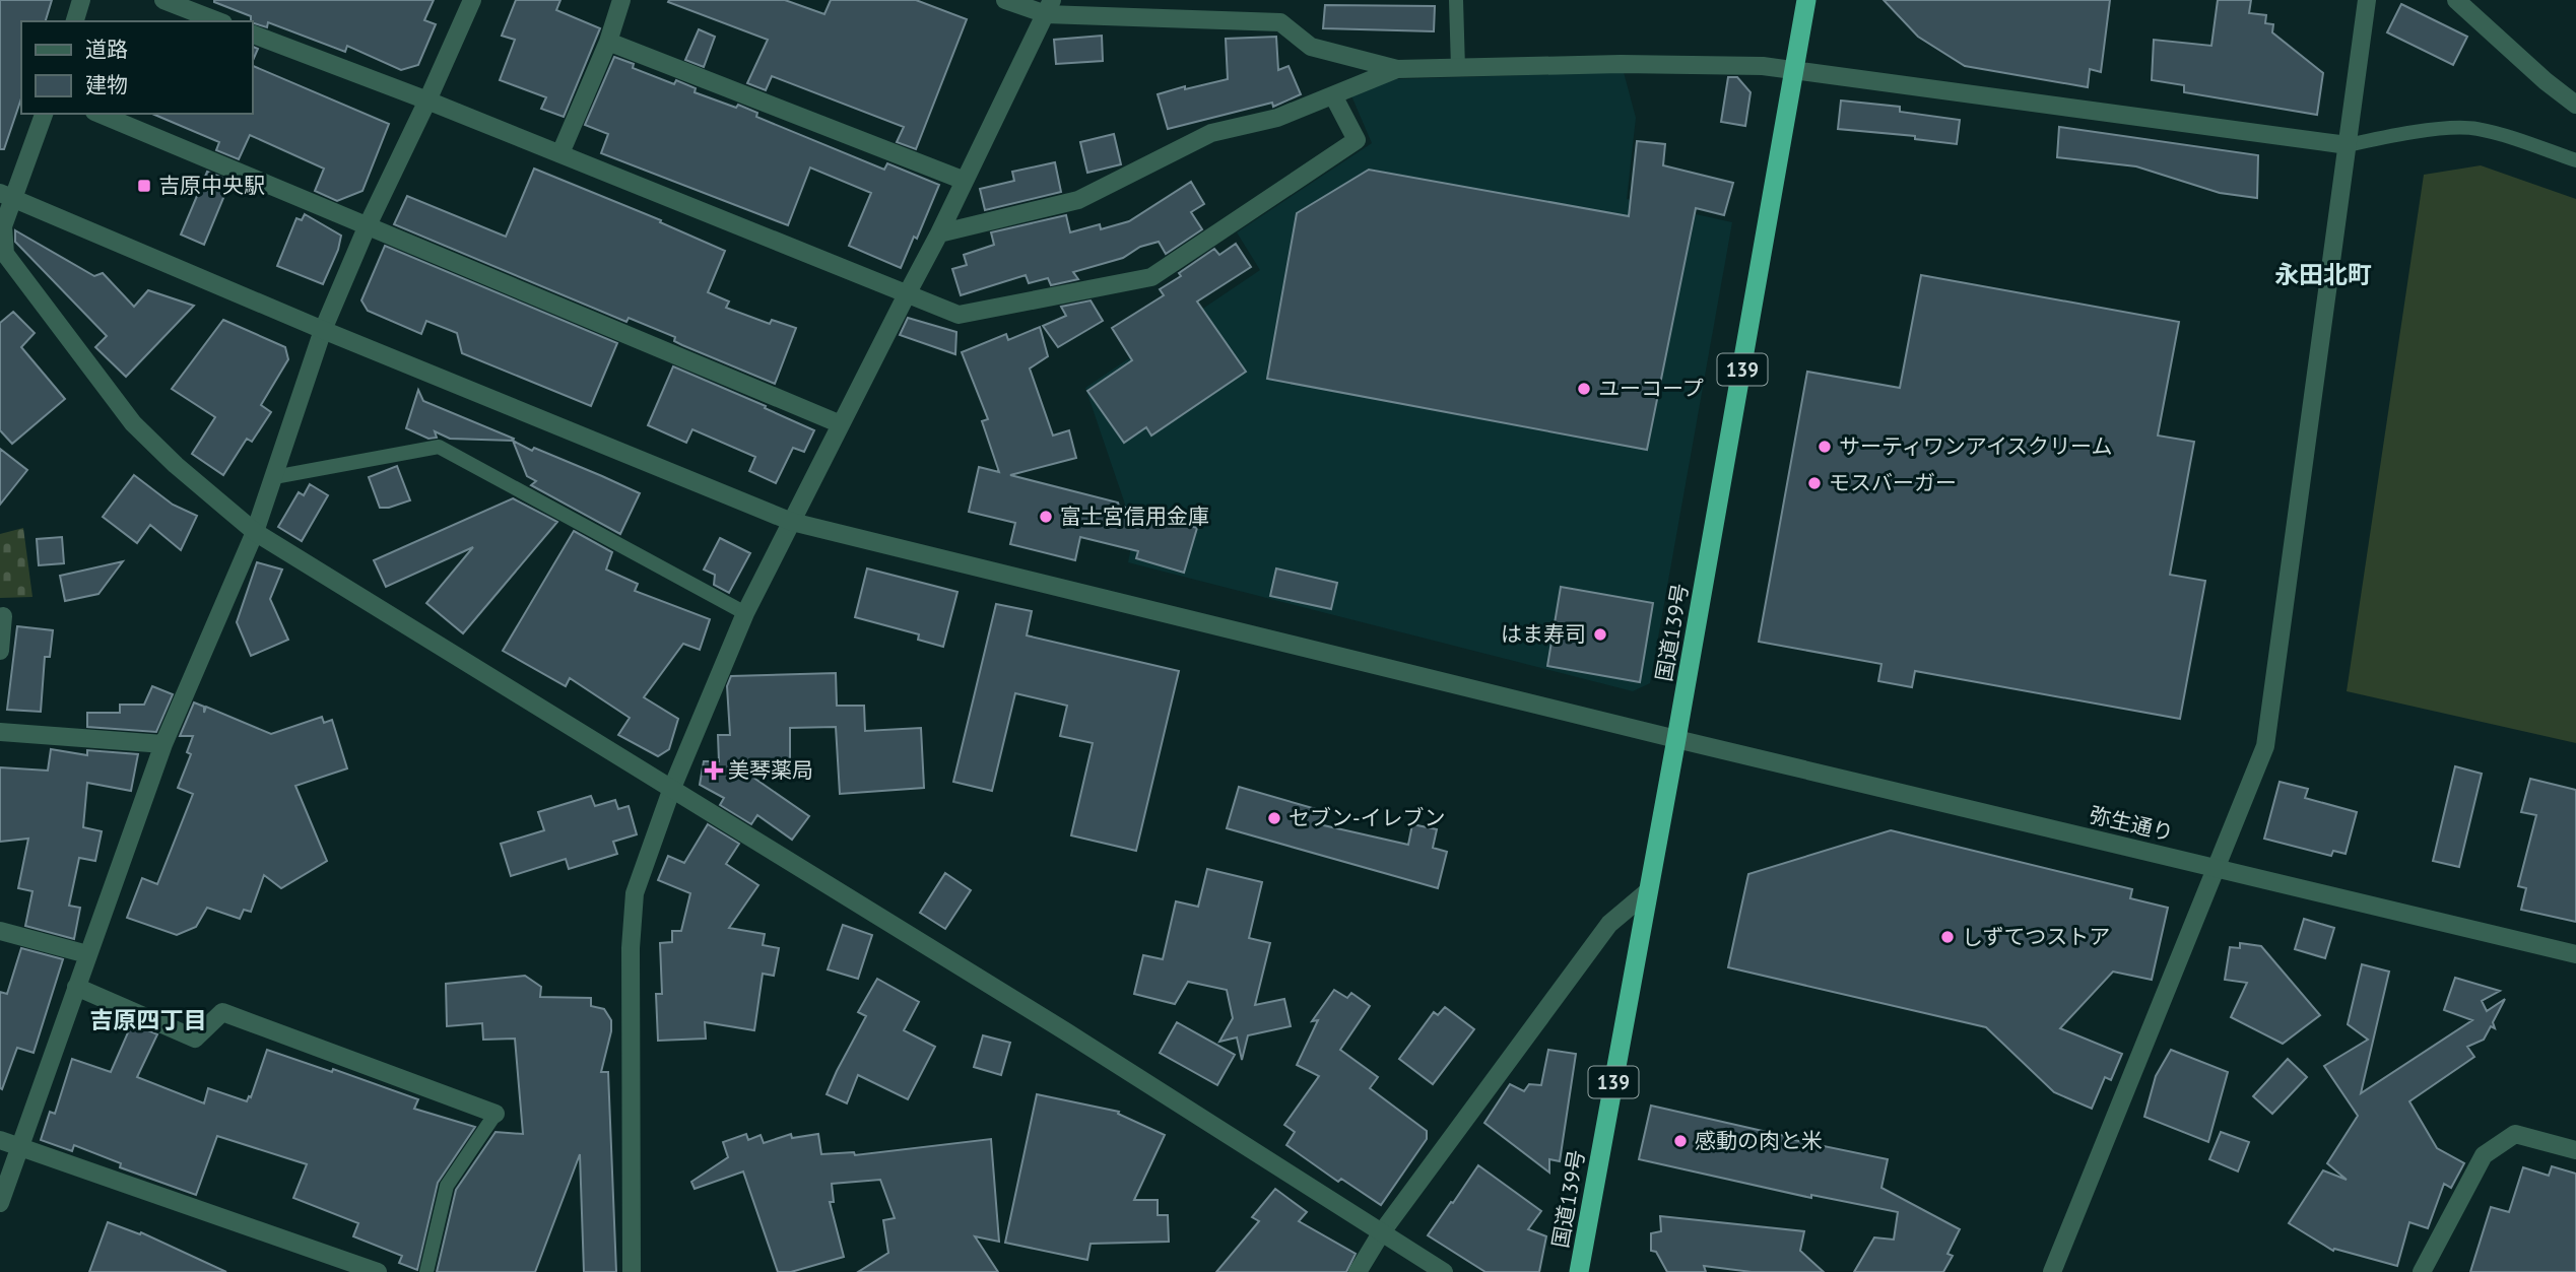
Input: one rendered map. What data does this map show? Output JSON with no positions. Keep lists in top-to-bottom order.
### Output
{
  "streets": {
    "highway": ["139", "国道139号"],
    "street": ["弥生通り"]
  },
  "crossings": [
    ["国道139号", "弥生通り"]
  ],
  "districts": ["永田北町", "吉原四丁目"],
  "places": {
    "transit": ["吉原中央駅"],
    "other": [
      "ユーコープ",
      "サーティワンアイスクリーム",
      "モスバーガー",
      "富士宮信用金庫",
      "はま寿司",
      "セブン-イレブン",
      "しずてつストア",
      "感動の肉と米"
    ],
    "health": ["美琴薬局"]
  },
  "legend": ["道路", "建物"]
}
